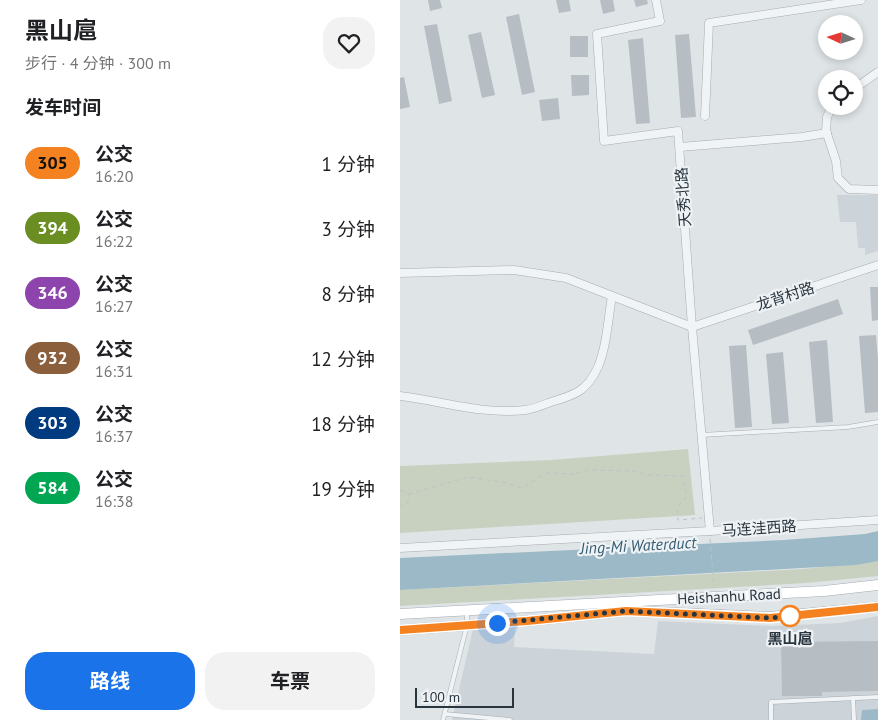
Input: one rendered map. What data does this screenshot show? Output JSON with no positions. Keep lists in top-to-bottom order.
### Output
{
  "streets": {
    "main road": ["Heishanhu Road"],
    "street": ["天秀北路", "龙背村路", "马连洼西路"]
  },
  "crossings": [
    ["天秀北路", "龙背村路"],
    ["天秀北路", "马连洼西路"]
  ],
  "water": ["Jing-Mi Waterduct"],
  "places": ["黑山扈"],
  "lines": ["bus line 305"],
  "scale_bar": "100 m",
  "north": "left",
  "page": {
    "heading": [
      ["黑山扈", "步行 · 4 分钟 · 300 m"],
      "发车时间"
    ],
    "list": [
      {
        "mark": "305",
        "name": "公交",
        "note": "16:20",
        "value": "1 分钟"
      },
      {
        "mark": "394",
        "name": "公交",
        "note": "16:22",
        "value": "3 分钟"
      },
      {
        "mark": "346",
        "name": "公交",
        "note": "16:27",
        "value": "8 分钟"
      },
      {
        "mark": "932",
        "name": "公交",
        "note": "16:31",
        "value": "12 分钟"
      },
      {
        "mark": "303",
        "name": "公交",
        "note": "16:37",
        "value": "18 分钟"
      },
      {
        "mark": "584",
        "name": "公交",
        "note": "16:38",
        "value": "19 分钟"
      }
    ],
    "buttons": ["路线", "车票"],
    "scale": "100 m"
  }
}
